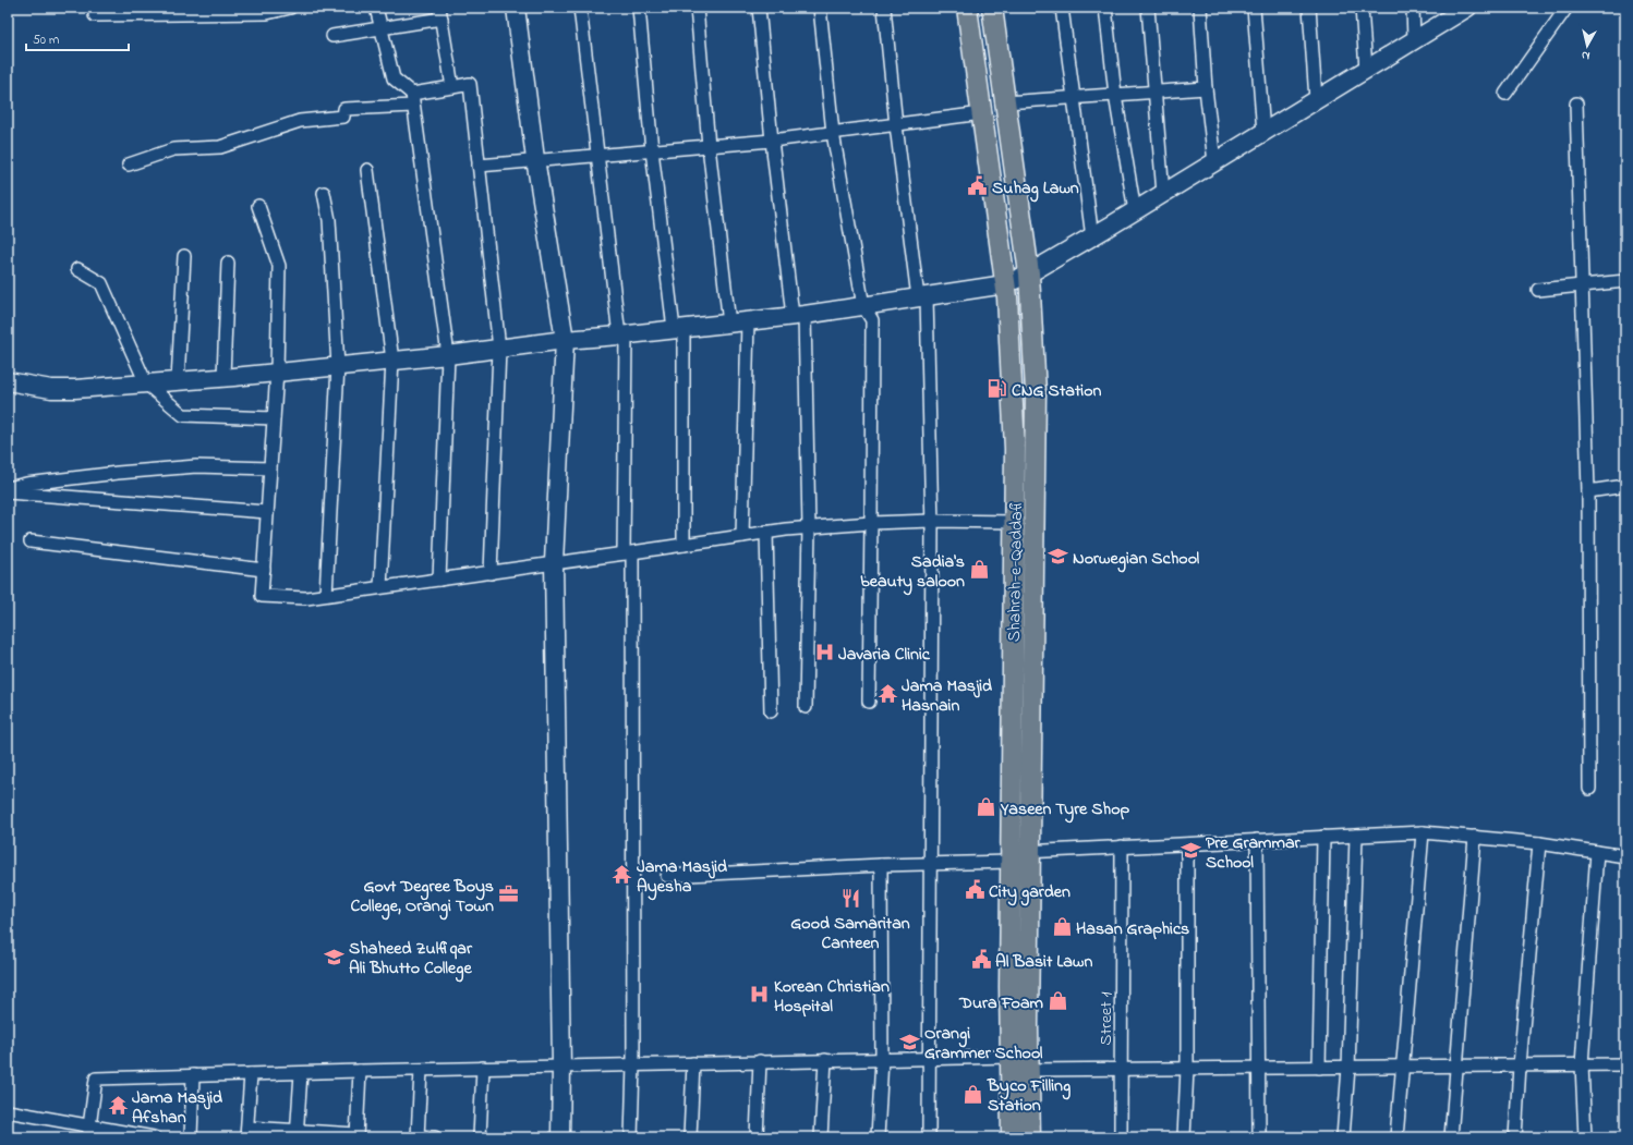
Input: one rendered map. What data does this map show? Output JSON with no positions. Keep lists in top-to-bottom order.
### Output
{
  "streets": {
    "main road": ["Shahrah-e-Qaddafi"],
    "street": ["Street 1"]
  },
  "places": {
    "public building": ["Suhag Lawn", "City garden", "Al Basit Lawn"],
    "fuel station": ["CNG Station"],
    "school or university": [
      "Norwegian School",
      "Pre Grammar School",
      "Shaheed Zulfiqar Ali Bhutto College",
      "Orangi Grammer School"
    ],
    "shop": [
      "Sadia's beauty saloon",
      "Yaseen Tyre Shop",
      "Hasan Graphics",
      "Dura Foam",
      "Byco Filling Station"
    ],
    "hospital": ["Javaria Clinic", "Korean Christian Hospital"],
    "temple": ["Jama Masjid Hasnain", "Jama Masjid Ayesha", "Jama Masjid Afshan"],
    "office": ["Govt Degree Boys College, Orangi Town"],
    "restaurant": ["Good Samaritan Canteen"]
  },
  "scale_bar": "50 m",
  "north": "bottom"
}
